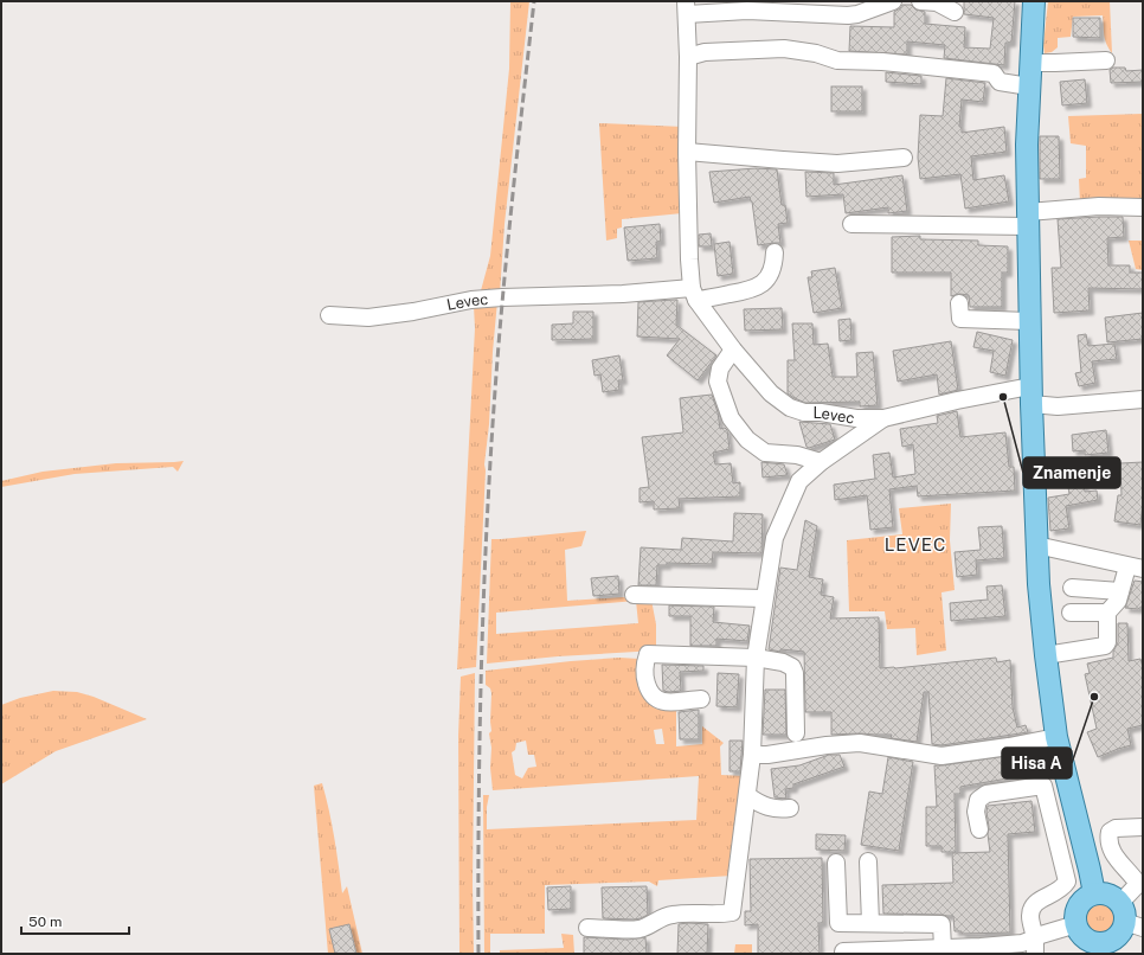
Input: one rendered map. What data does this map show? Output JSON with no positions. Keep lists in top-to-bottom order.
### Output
{
  "streets": {
    "street": ["Levec"]
  },
  "districts": ["LEVEC"],
  "places": ["Znamenje", "Hisa A"],
  "scale_bar": "50 m"
}
